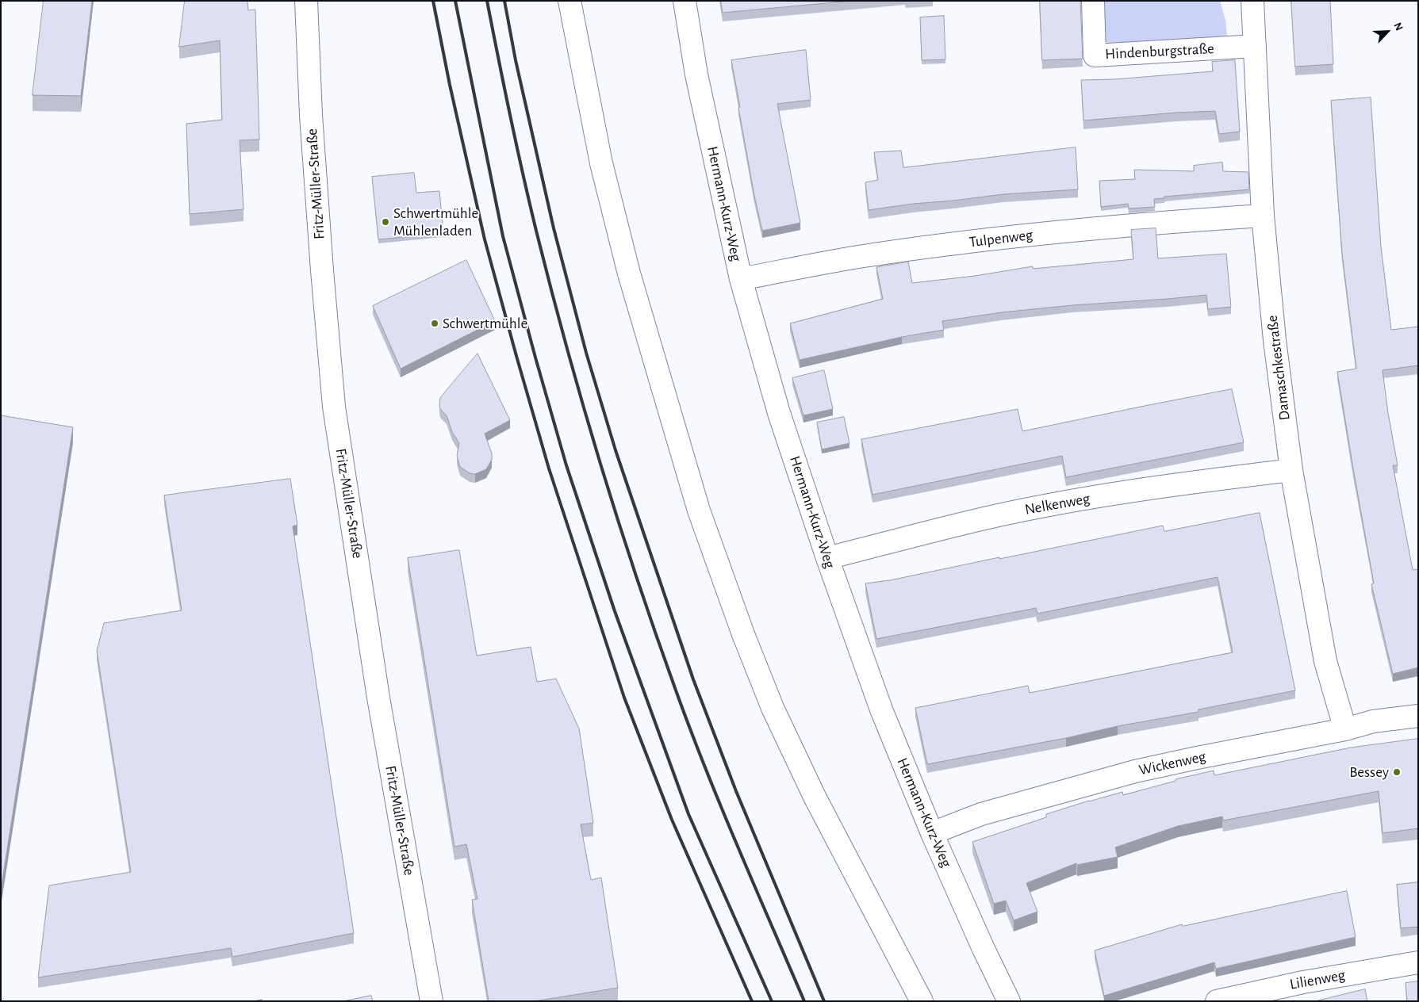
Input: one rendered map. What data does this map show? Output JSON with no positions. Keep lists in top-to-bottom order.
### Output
{
  "streets": {
    "street": [
      "Hindenburgstraße",
      "Fritz-Müller-Straße",
      "Hermann-Kurz-Weg",
      "Tulpenweg",
      "Damaschkestraße",
      "Nelkenweg",
      "Wickenweg",
      "Lilienweg"
    ]
  },
  "crossings": [
    ["Hindenburgstraße", "Damaschkestraße"],
    ["Hermann-Kurz-Weg", "Tulpenweg"],
    ["Hermann-Kurz-Weg", "Nelkenweg"],
    ["Hermann-Kurz-Weg", "Wickenweg"],
    ["Tulpenweg", "Damaschkestraße"],
    ["Damaschkestraße", "Nelkenweg"],
    ["Damaschkestraße", "Wickenweg"]
  ],
  "places": ["Schwertmühle Mühlenladen", "Schwertmühle", "Bessey"],
  "north": "top right"
}
